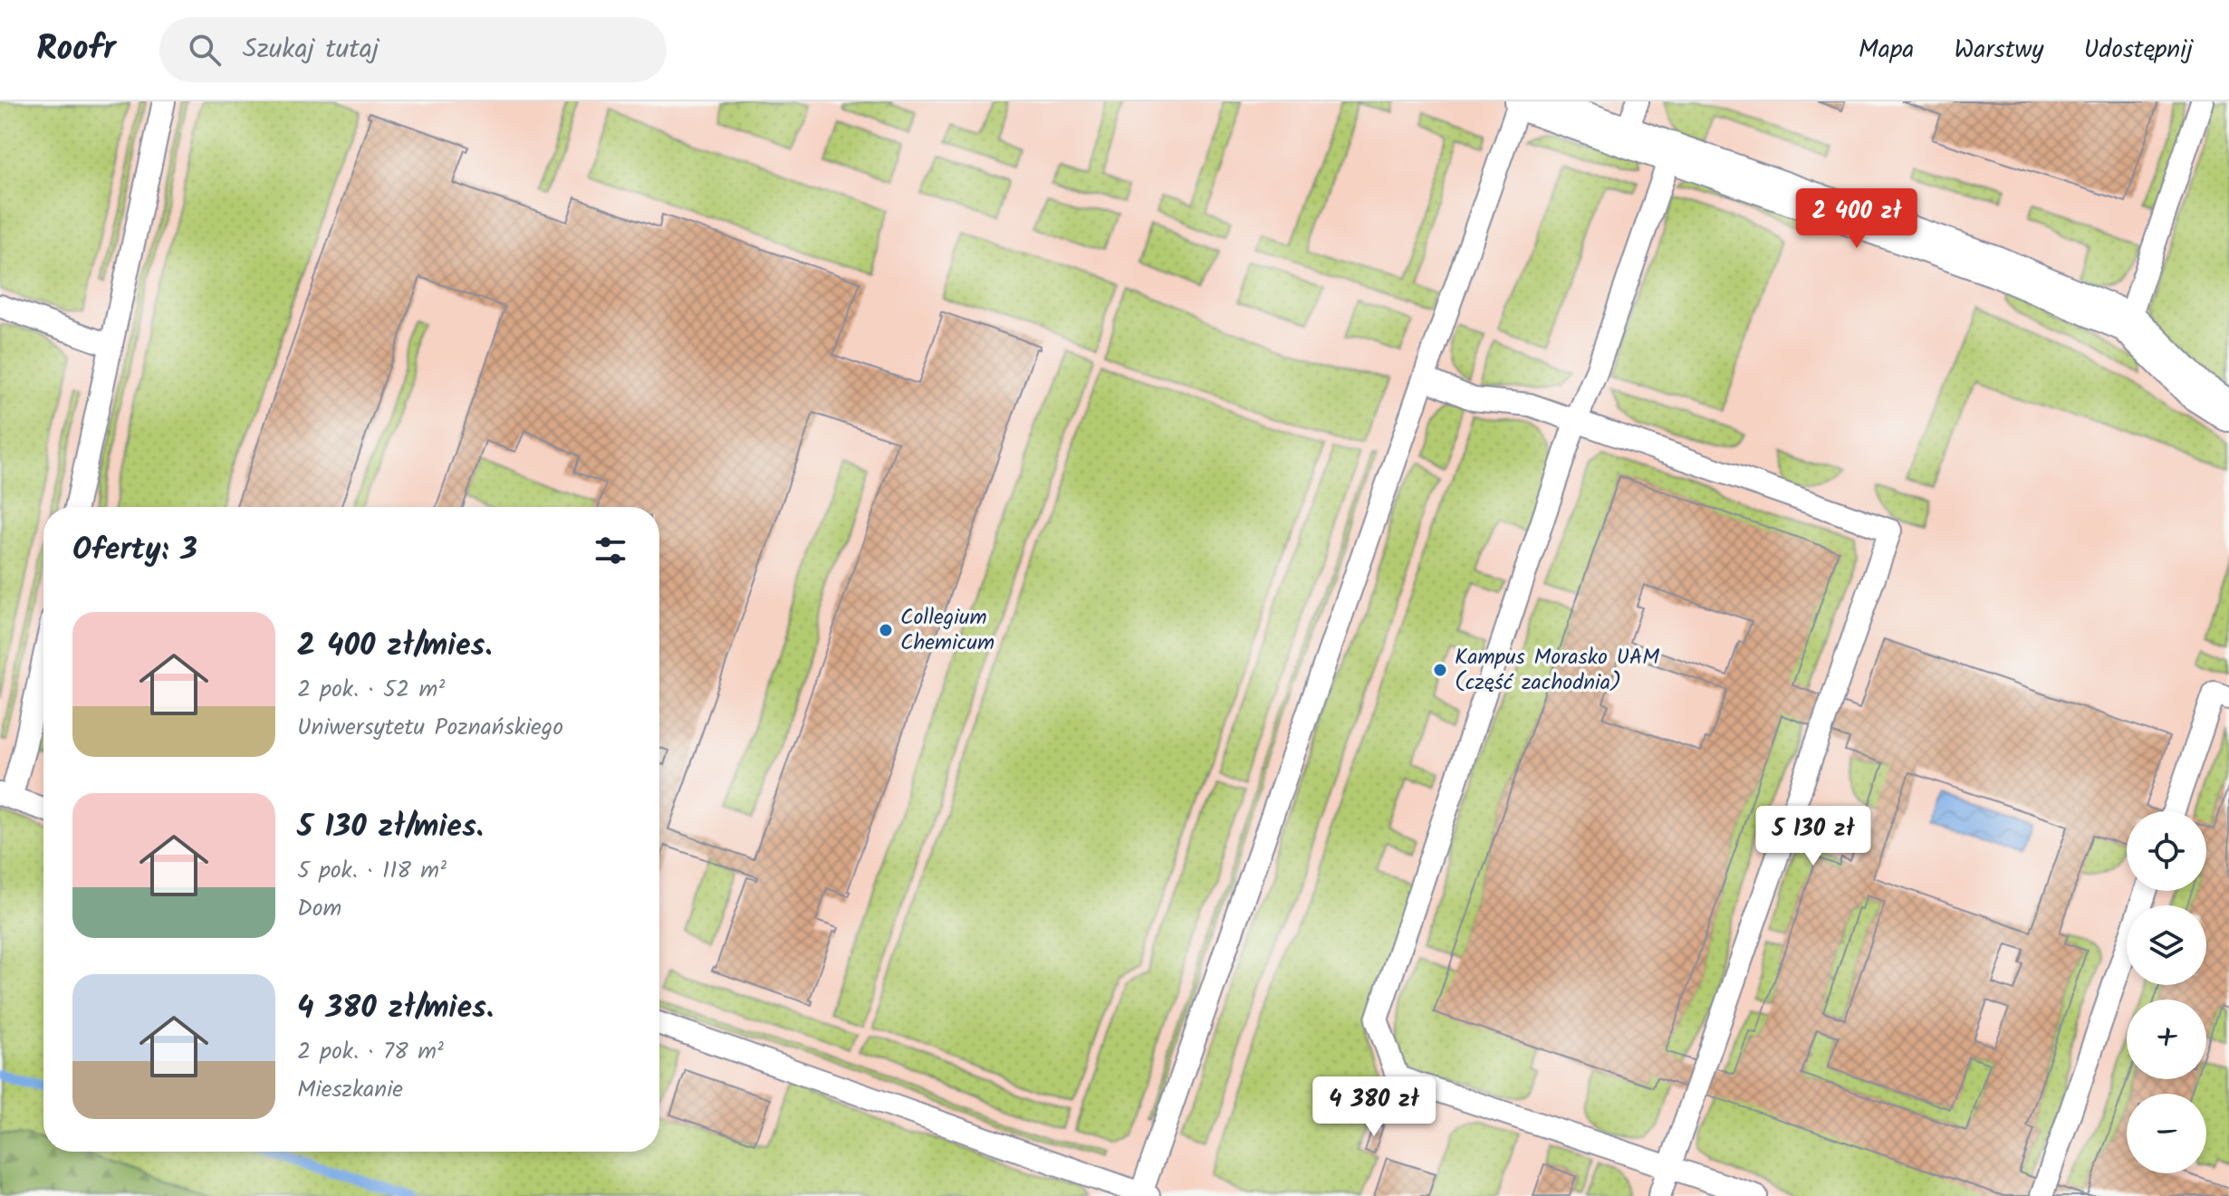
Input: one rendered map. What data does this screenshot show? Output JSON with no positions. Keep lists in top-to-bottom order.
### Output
{
  "places": ["Collegium Chemicum", "Kampus Morasko UAM (część zachodnia)"],
  "page": {
    "header": "Roofr",
    "search": "Szukaj tutaj",
    "nav": ["Mapa", "Warstwy", "Udostępnij"],
    "price": ["2 400 zł", "5 130 zł", "4 380 zł"],
    "heading": "Oferty: 3",
    "list": [
      {
        "name": "2 400 zł/mies.",
        "note": "2 pok. · 52 m² · Uniwersytetu Poznańskiego"
      },
      {
        "name": "5 130 zł/mies.",
        "note": "5 pok. · 118 m² · Dom"
      },
      {
        "name": "4 380 zł/mies.",
        "note": "2 pok. · 78 m² · Mieszkanie"
      }
    ],
    "map_buttons": ["+", "−"]
  }
}
